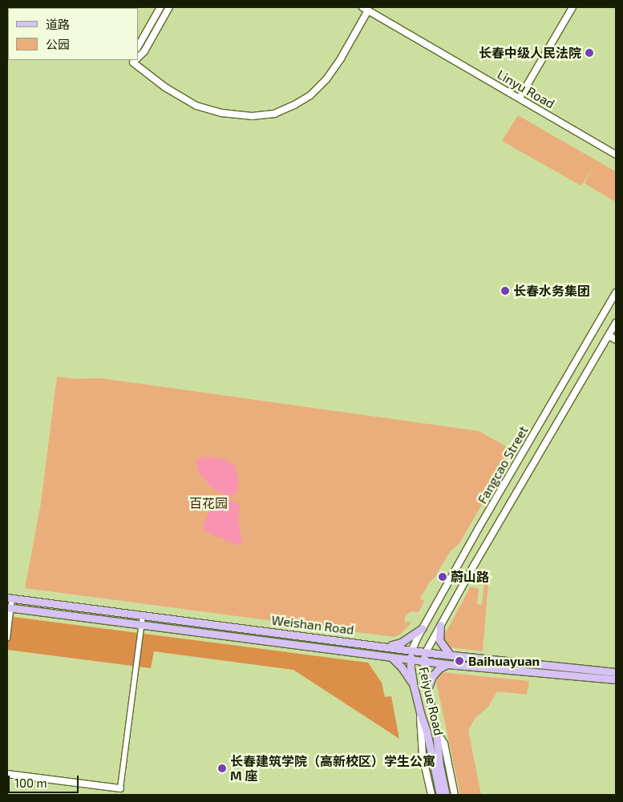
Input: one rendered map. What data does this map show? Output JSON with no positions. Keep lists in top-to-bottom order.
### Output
{
  "streets": {
    "main road": ["Weishan Road", "Feiyue Road"],
    "street": ["Linyu Road", "Fangcao Street"]
  },
  "crossings": [
    ["Fangcao Street", "Weishan Road"],
    ["Fangcao Street", "Feiyue Road"],
    ["Weishan Road", "Feiyue Road"]
  ],
  "parks": ["百花园"],
  "places": [
    "长春中级人民法院",
    "长春水务集团",
    "蔚山路",
    "Baihuayuan",
    "长春建筑学院（高新校区）学生公寓 M 座"
  ],
  "legend": ["道路", "公园"],
  "scale_bar": "100 m"
}
